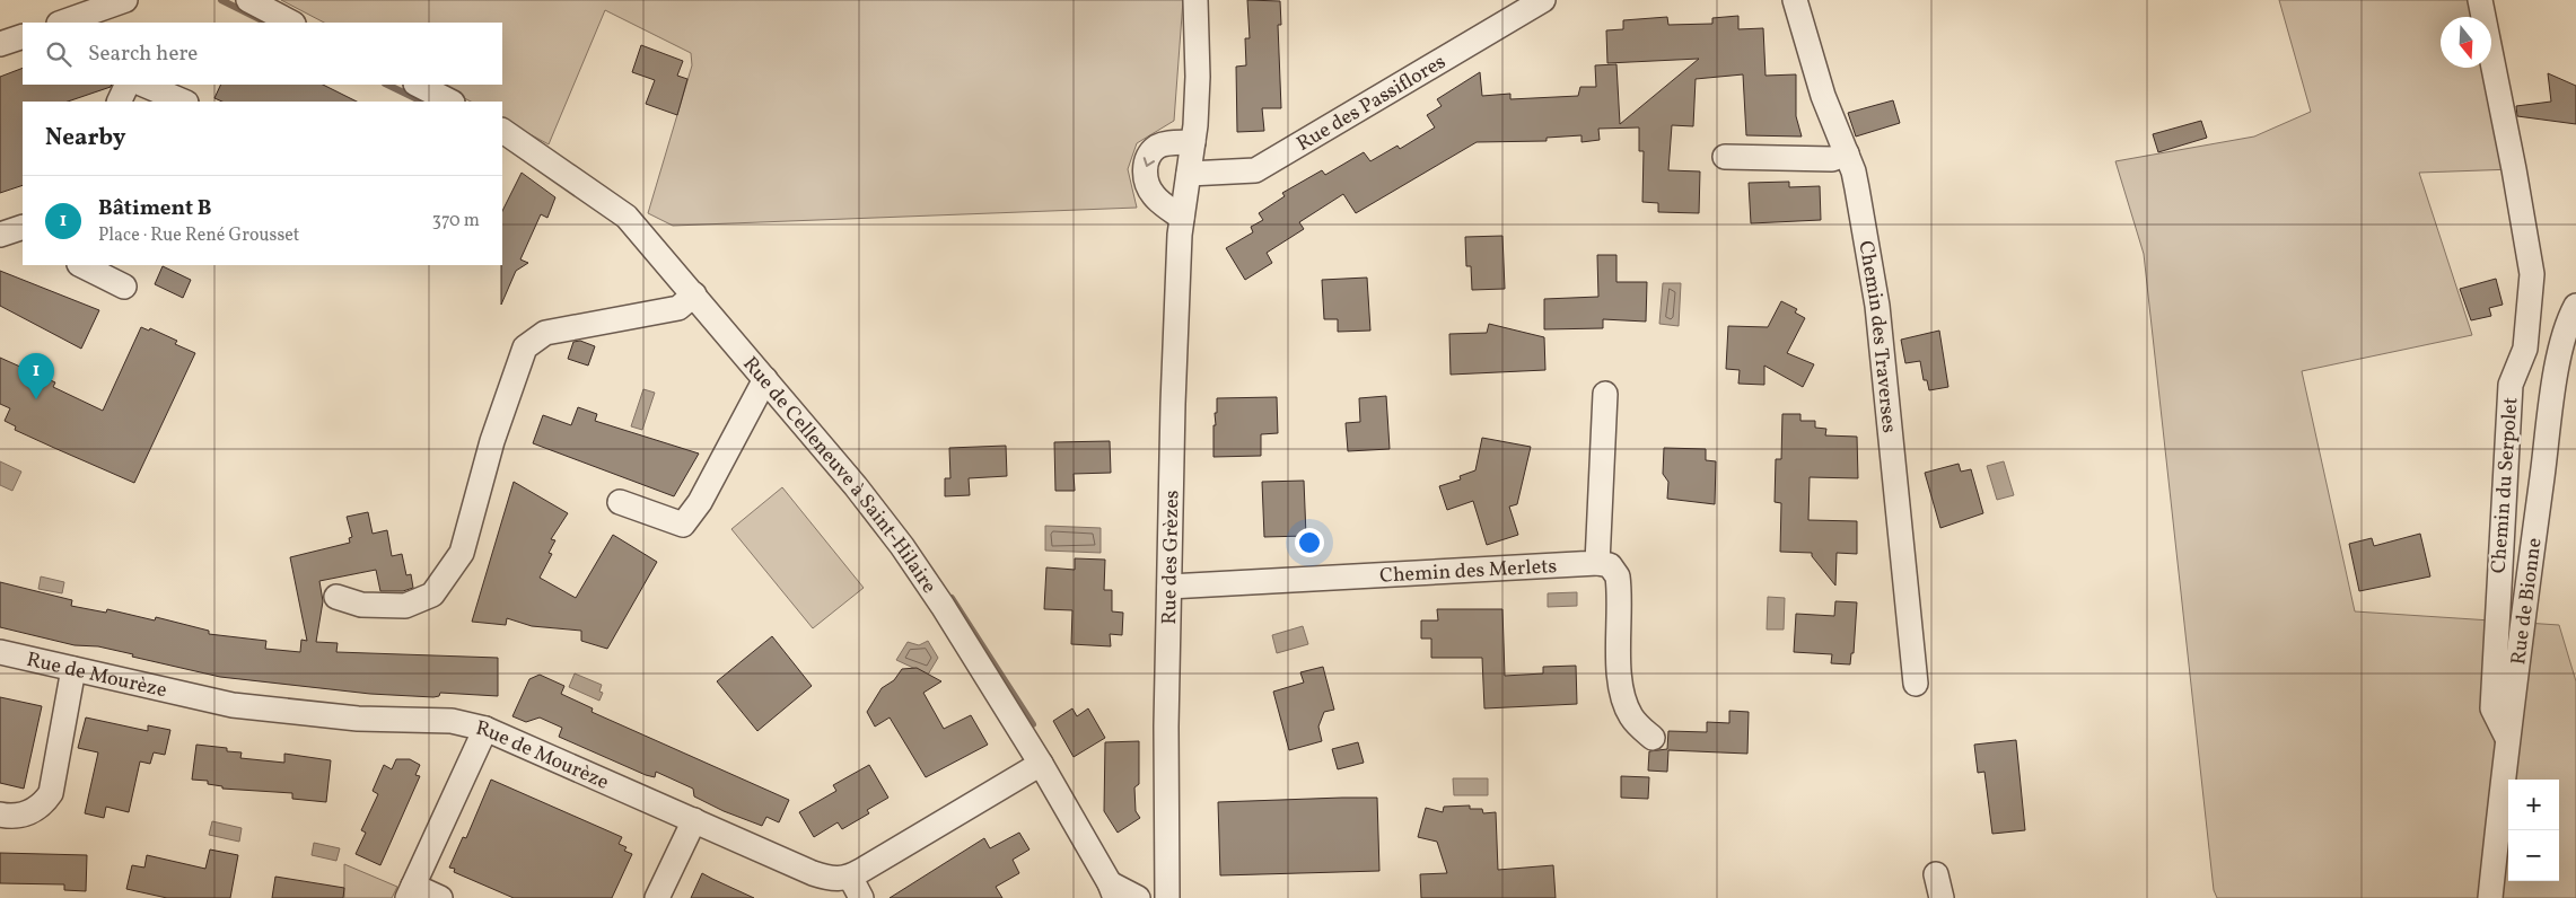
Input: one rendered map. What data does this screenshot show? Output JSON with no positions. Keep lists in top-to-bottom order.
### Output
{
  "streets": {
    "street": [
      "Rue des Passiflores",
      "Chemin des Traverses",
      "Rue de Celleneuve à Saint-Hilaire",
      "Chemin du Serpolet",
      "Rue des Grèzes",
      "Chemin des Merlets",
      "Rue de Bionne",
      "Rue de Mourèze"
    ]
  },
  "crossings": [
    ["Rue des Passiflores", "Rue des Grèzes"],
    ["Chemin du Serpolet", "Rue de Bionne"],
    ["Rue des Grèzes", "Chemin des Merlets"]
  ],
  "north": "bottom",
  "page": {
    "search": "Search here",
    "heading": "Nearby",
    "list": [
      {
        "mark": "1",
        "name": "Bâtiment B",
        "note": "Place · Rue René Grousset",
        "value": "370 m"
      }
    ],
    "pins": "1",
    "map_buttons": ["+", "−"]
  }
}
